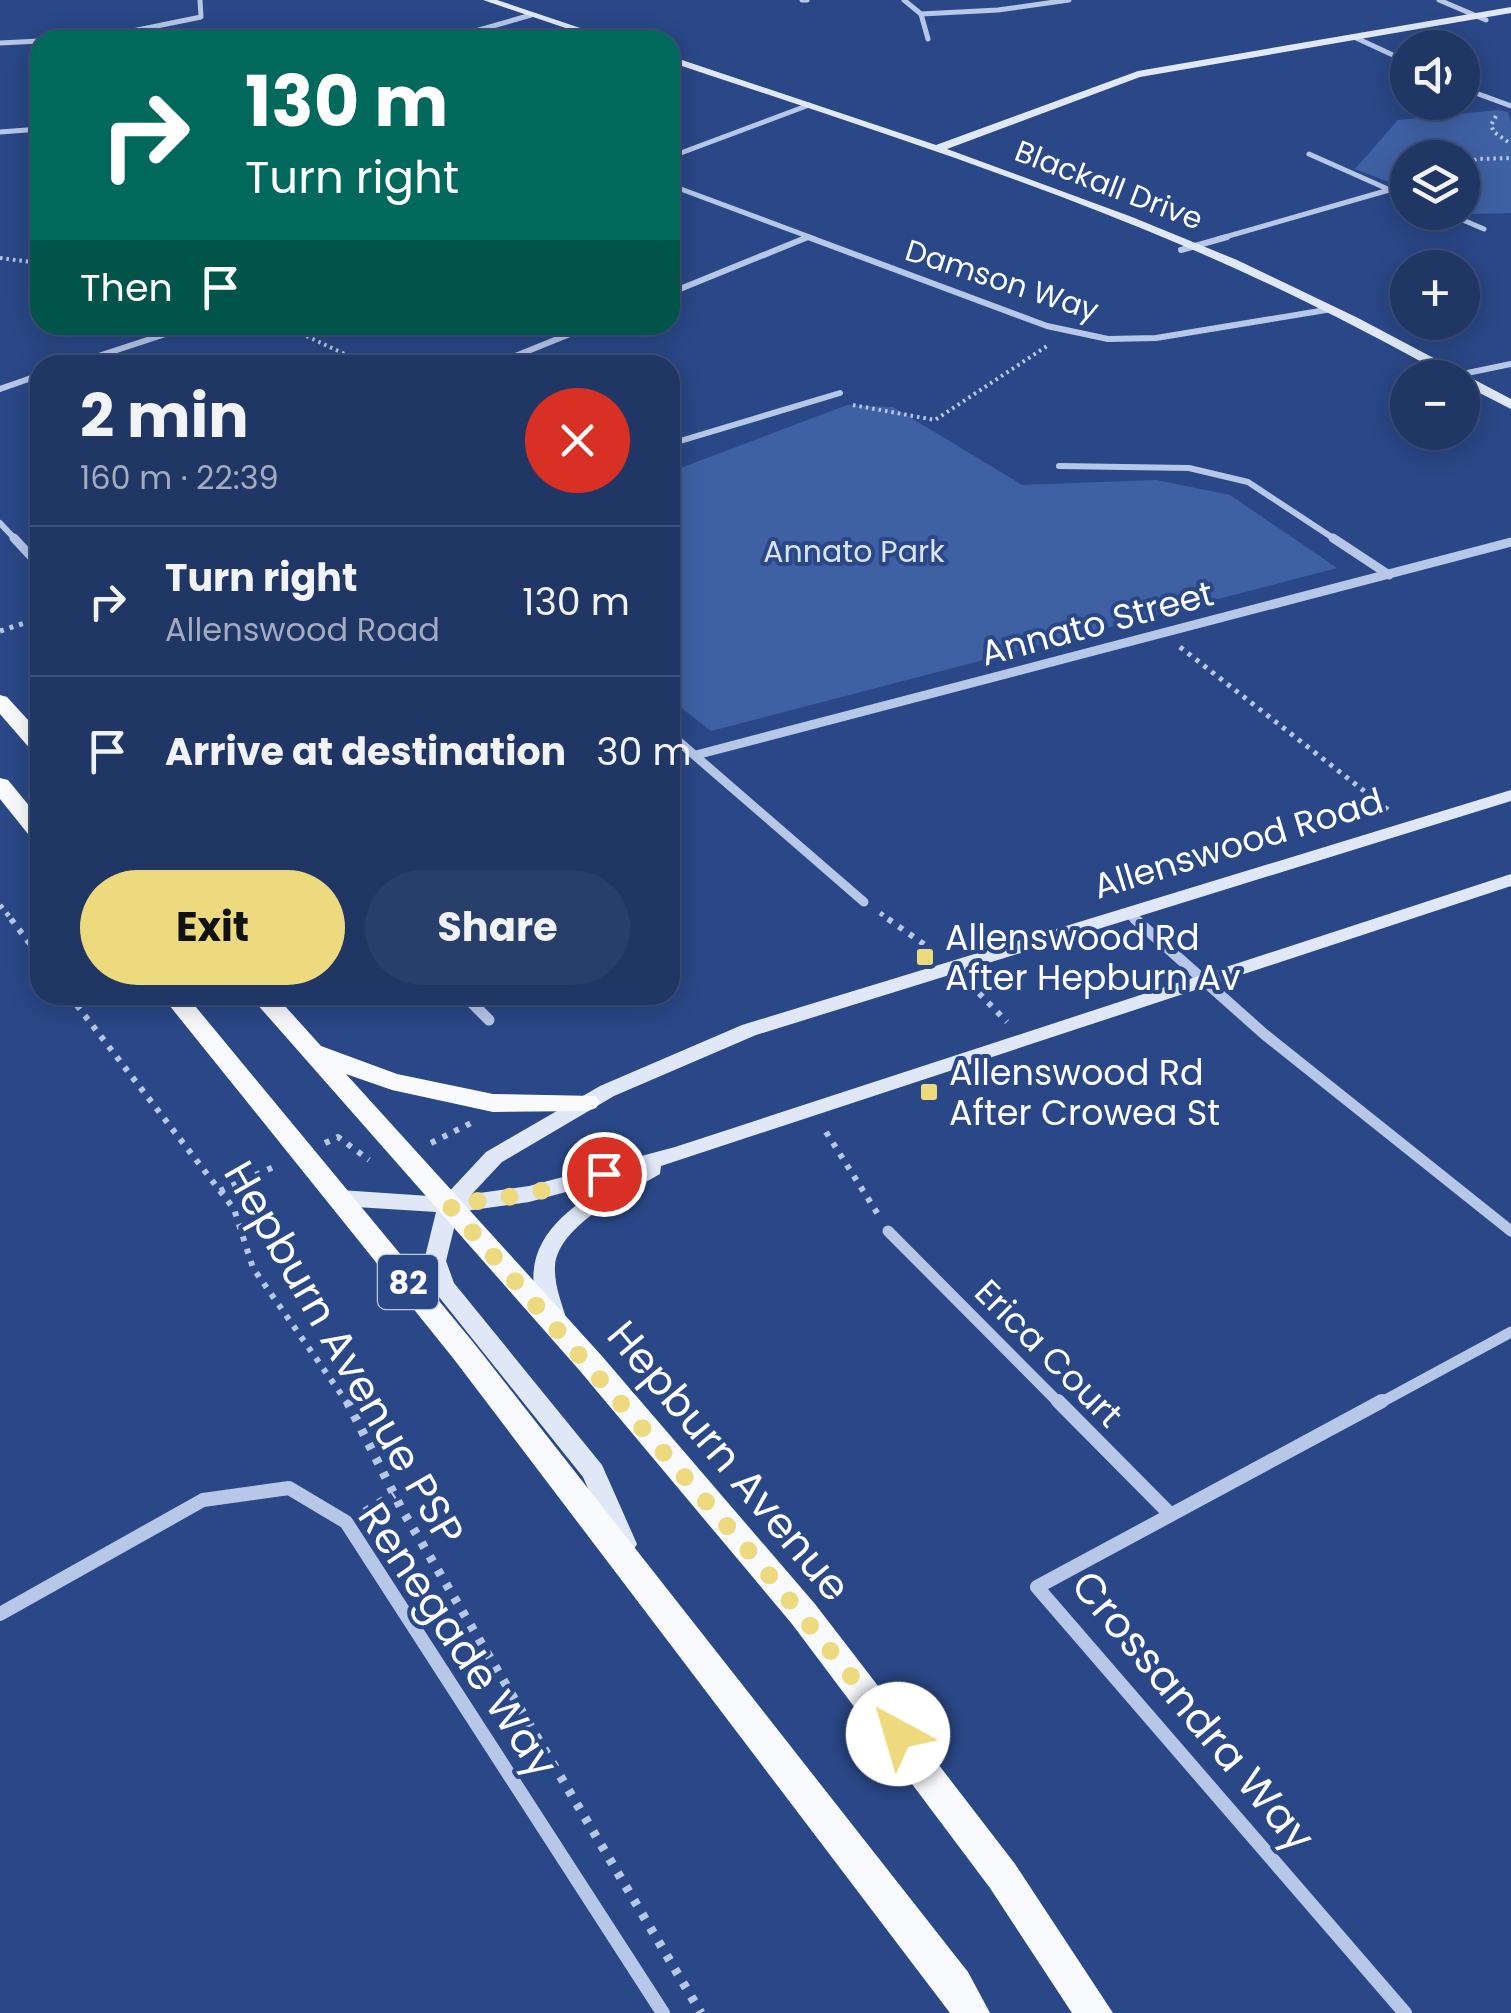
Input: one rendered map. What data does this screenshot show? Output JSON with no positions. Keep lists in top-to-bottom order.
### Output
{
  "streets": {
    "main road": ["82", "Hepburn Avenue"],
    "street": [
      "Blackall Drive",
      "Damson Way",
      "Annato Street",
      "Allenswood Road",
      "Erica Court",
      "Renegade Way",
      "Crossandra Way"
    ],
    "path": ["Hepburn Avenue PSP"]
  },
  "crossings": [
    ["Blackall Drive", "Damson Way"],
    ["Allenswood Road", "82"],
    ["Allenswood Road", "Hepburn Avenue"],
    ["Erica Court", "Crossandra Way"]
  ],
  "parks": ["Annato Park"],
  "places": {
    "transit": ["Allenswood Rd After Hepburn Av", "Allenswood Rd After Crowea St"]
  },
  "page": {
    "map_buttons": ["+", "−"],
    "turn": ["130 m", "Turn right"],
    "then": "Then",
    "heading": ["2 min", "160 m · 22:39"],
    "list": [
      {
        "name": "Turn right",
        "note": "Allenswood Road",
        "value": "130 m"
      },
      {
        "name": "Arrive at destination",
        "value": "30 m"
      }
    ],
    "buttons": ["Exit", "Share"]
  }
}
